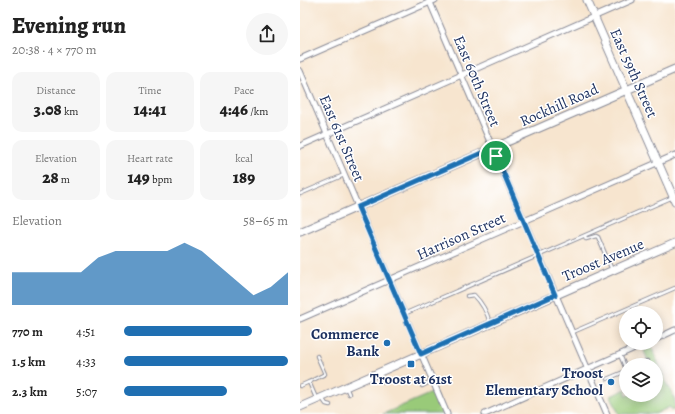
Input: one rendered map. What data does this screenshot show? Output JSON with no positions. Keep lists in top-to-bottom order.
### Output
{
  "streets": {
    "main road": ["East 59th Street", "Rockhill Road", "Troost Avenue"],
    "street": ["East 60th Street", "East 61st Street", "Harrison Street"]
  },
  "crossings": [
    ["East 59th Street", "Rockhill Road"],
    ["East 59th Street", "Harrison Street"],
    ["East 60th Street", "Rockhill Road"],
    ["East 60th Street", "Harrison Street"],
    ["East 60th Street", "Troost Avenue"],
    ["Rockhill Road", "East 61st Street"],
    ["East 61st Street", "Harrison Street"],
    ["East 61st Street", "Troost Avenue"]
  ],
  "places": {
    "other": ["Commerce Bank", "Troost Elementary School"],
    "transit": ["Troost at 61st"]
  },
  "page": {
    "heading": ["Evening run", "20:38 · 4 × 770 m"],
    "stats": [
      ["Distance", "3.08 km"],
      ["Time", "14:41"],
      ["Pace", "4:46 /km"],
      ["Elevation", "28 m"],
      ["Heart rate", "149 bpm"],
      ["kcal", "189"]
    ],
    "chart": ["Elevation", "58–65 m"],
    "list": [
      {
        "name": "770 m",
        "note": "4:51"
      },
      {
        "name": "1.5 km",
        "note": "4:33"
      },
      {
        "name": "2.3 km",
        "note": "5:07"
      }
    ]
  }
}
